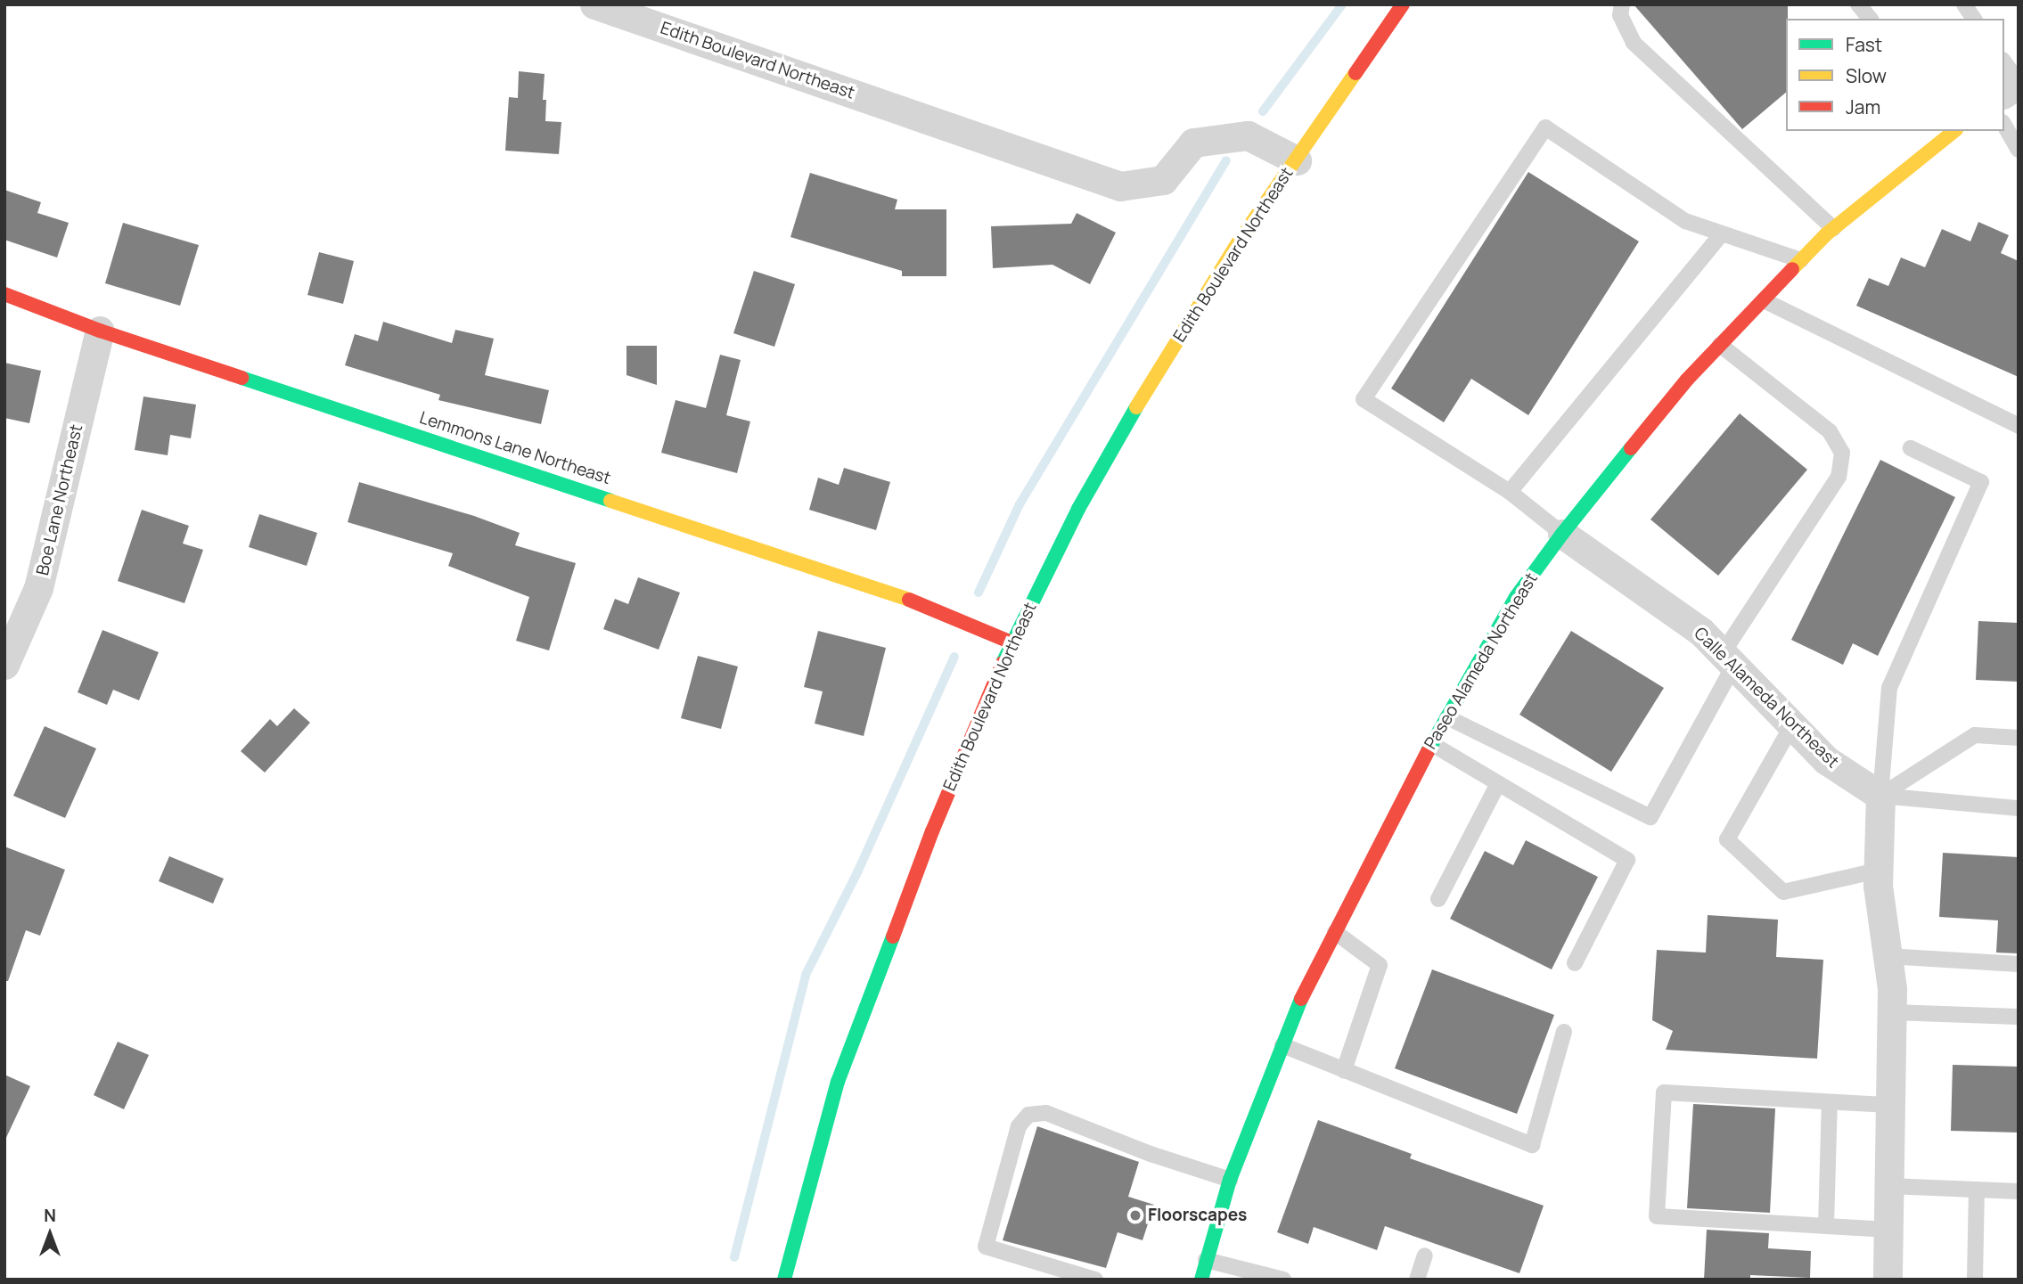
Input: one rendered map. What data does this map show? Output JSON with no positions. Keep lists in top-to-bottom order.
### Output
{
  "streets": {
    "street": [
      "Edith Boulevard Northeast",
      "Lemmons Lane Northeast",
      "Boe Lane Northeast",
      "Paseo Alameda Northeast",
      "Calle Alameda Northeast"
    ]
  },
  "crossings": [
    ["Edith Boulevard Northeast", "Lemmons Lane Northeast"],
    ["Lemmons Lane Northeast", "Boe Lane Northeast"],
    ["Paseo Alameda Northeast", "Calle Alameda Northeast"]
  ],
  "places": ["Floorscapes"],
  "legend": ["Fast", "Slow", "Jam"],
  "north": "top"
}
